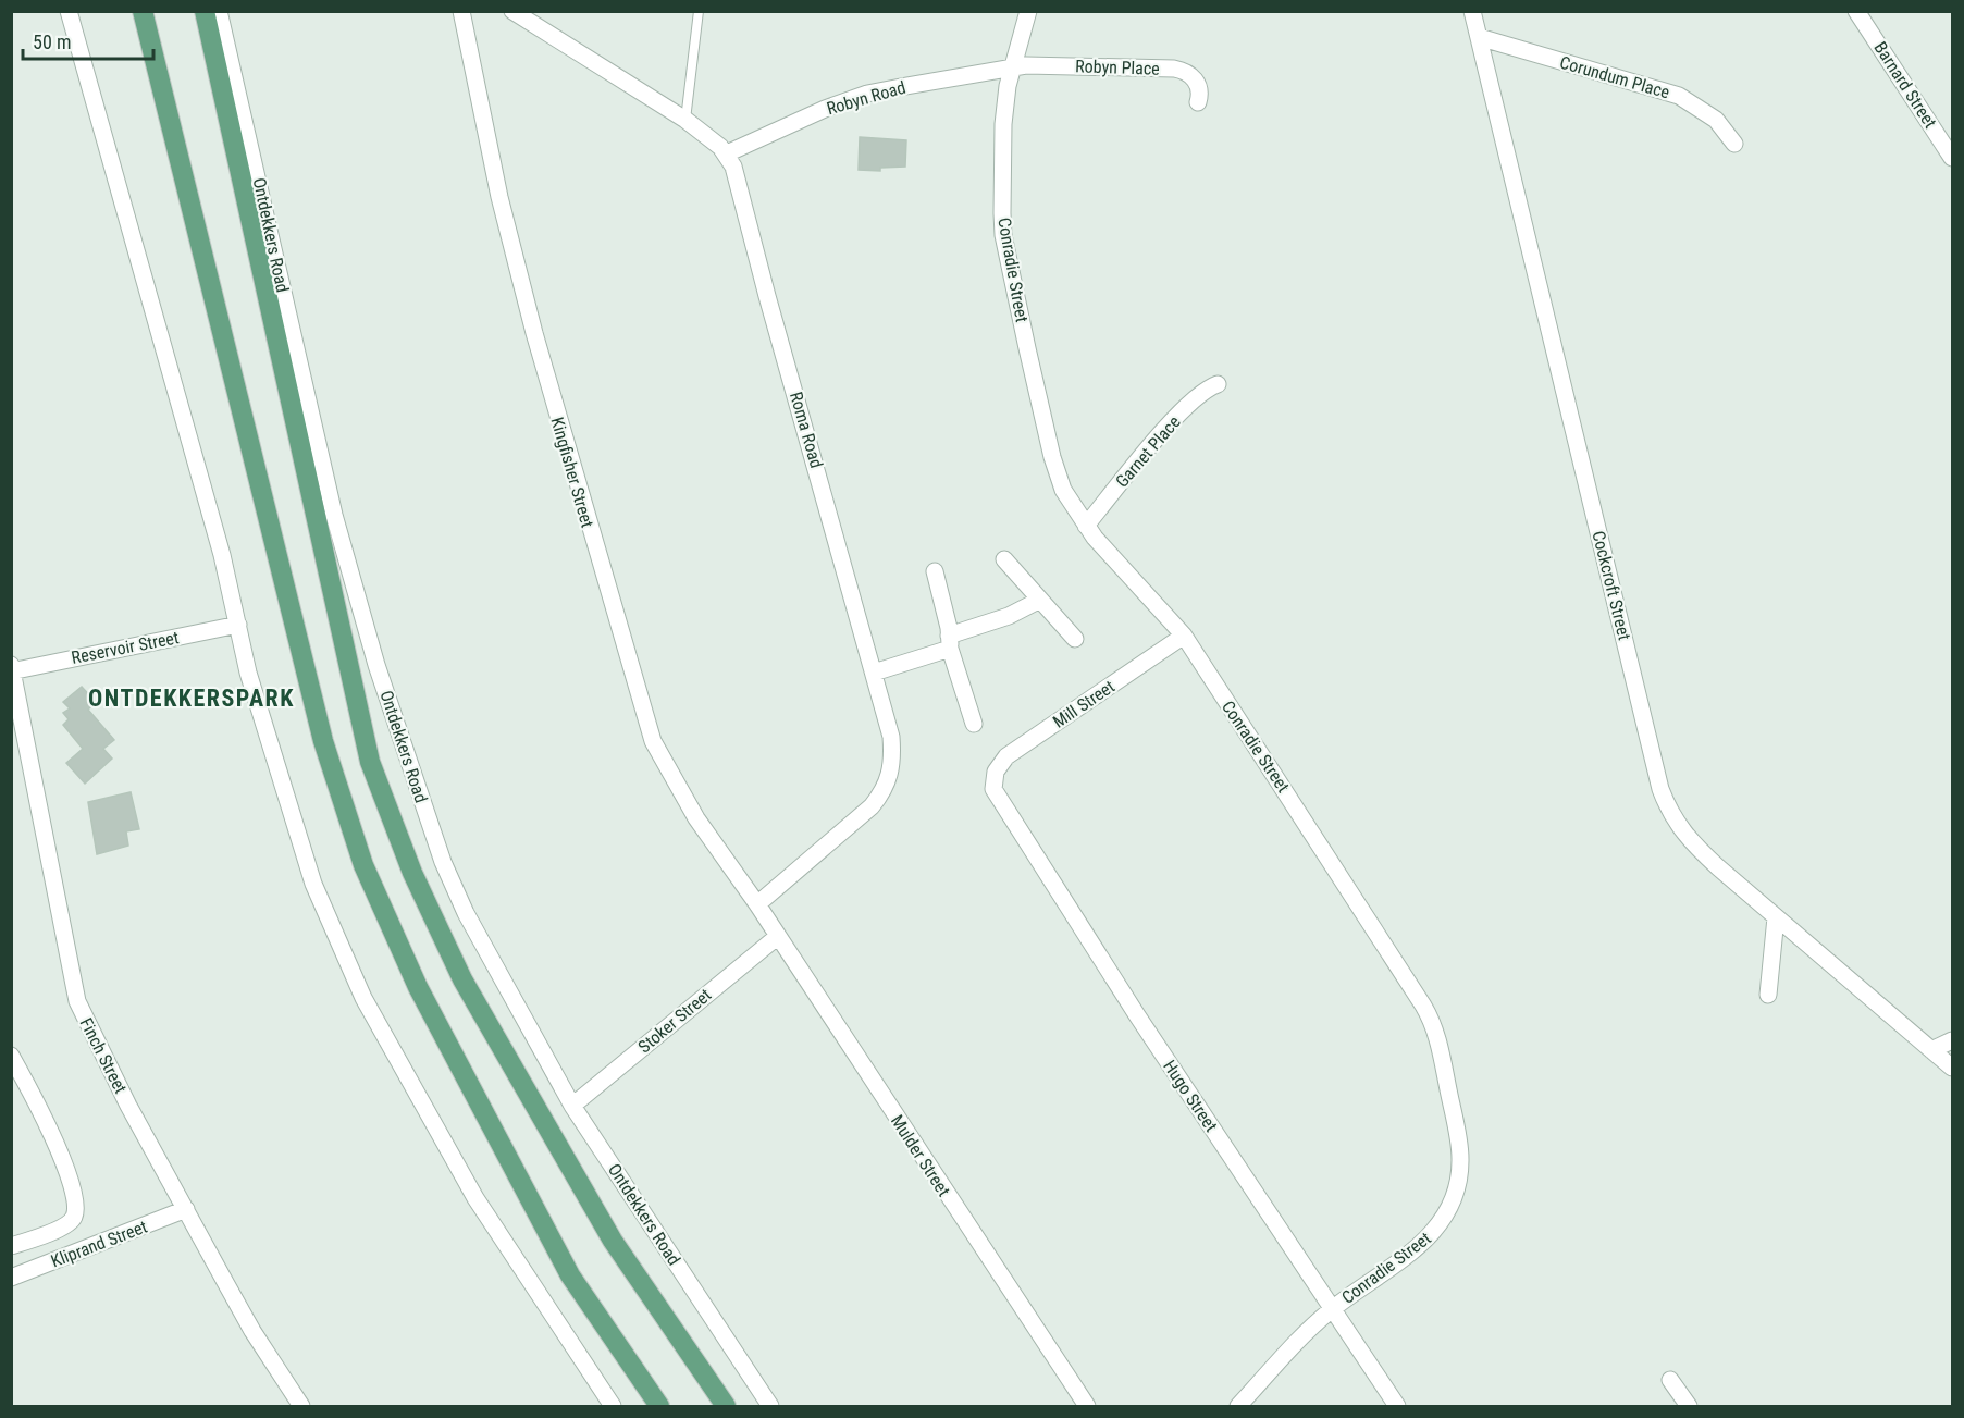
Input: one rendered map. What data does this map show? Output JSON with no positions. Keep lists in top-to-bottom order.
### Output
{
  "streets": {
    "main road": ["Ontdekkers Road"],
    "street": [
      "Robyn Place",
      "Corundum Place",
      "Barnard Street",
      "Robyn Road",
      "Conradie Street",
      "Roma Road",
      "Garnet Place",
      "Kingfisher Street",
      "Cockcroft Street",
      "Reservoir Street",
      "Mill Street",
      "Stoker Street",
      "Finch Street",
      "Hugo Street",
      "Mulder Street",
      "Kliprand Street"
    ]
  },
  "crossings": [
    ["Robyn Place", "Robyn Road"],
    ["Robyn Place", "Conradie Street"],
    ["Corundum Place", "Cockcroft Street"],
    ["Robyn Road", "Conradie Street"],
    ["Robyn Road", "Roma Road"],
    ["Ontdekkers Road", "Stoker Street"],
    ["Conradie Street", "Garnet Place"],
    ["Conradie Street", "Mill Street"],
    ["Conradie Street", "Hugo Street"],
    ["Roma Road", "Kingfisher Street"],
    ["Roma Road", "Mulder Street"],
    ["Kingfisher Street", "Mulder Street"],
    ["Reservoir Street", "Finch Street"],
    ["Mill Street", "Hugo Street"],
    ["Stoker Street", "Mulder Street"],
    ["Finch Street", "Kliprand Street"]
  ],
  "districts": ["ONTDEKKERSPARK"],
  "scale_bar": "50 m"
}
